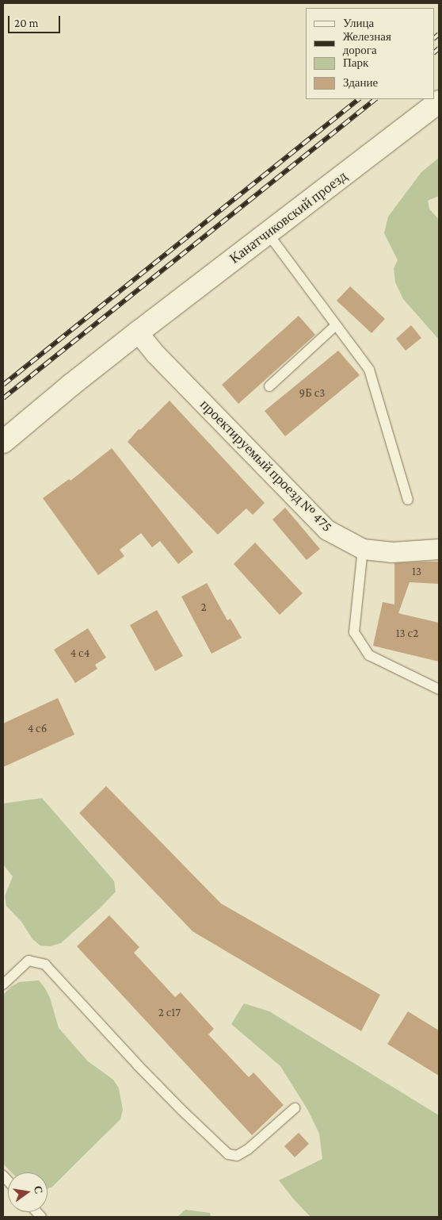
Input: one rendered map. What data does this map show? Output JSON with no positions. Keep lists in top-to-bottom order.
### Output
{
  "streets": {
    "street": ["Канатчиковский проезд", "проектируемый проезд № 475"]
  },
  "crossings": [
    ["Канатчиковский проезд", "проектируемый проезд № 475"]
  ],
  "house_numbers": [
    "9Б с3",
    "13",
    "2",
    "13 с2",
    "4 с4",
    "4 с6",
    "2 с17"
  ],
  "legend": [
    "Улица",
    "Железная дорога",
    "Парк",
    "Здание"
  ],
  "scale_bar": "20 m",
  "north": "right"
}
